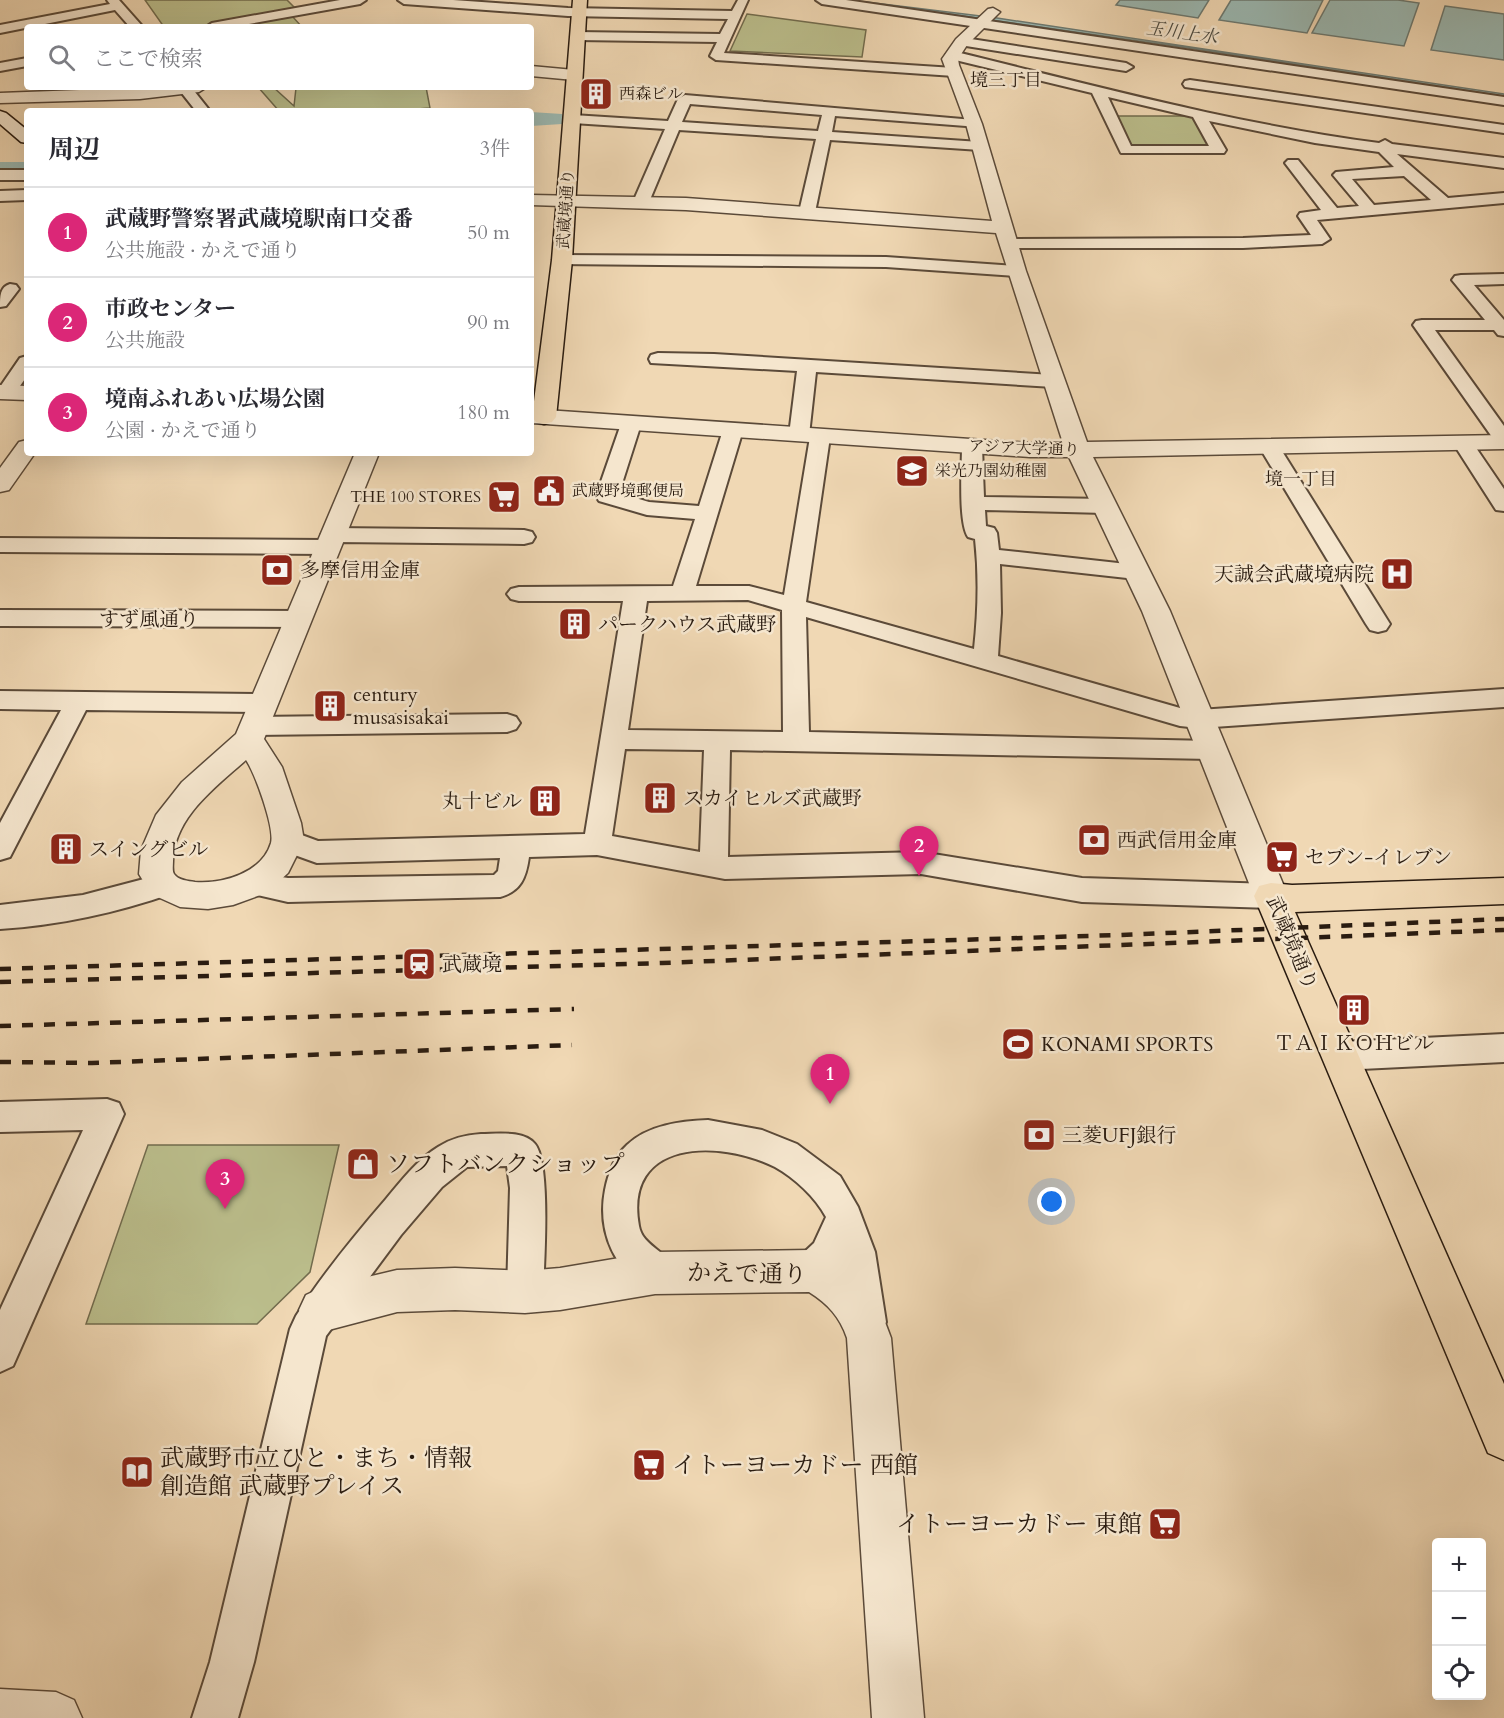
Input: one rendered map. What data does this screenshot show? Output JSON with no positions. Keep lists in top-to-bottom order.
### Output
{
  "streets": {
    "main road": ["武蔵境通り"],
    "street": ["アジア大学通り", "すず風通り", "かえで通り"]
  },
  "crossings": [
    ["武蔵境通り", "アジア大学通り"]
  ],
  "districts": ["境三丁目", "境一丁目"],
  "water": ["玉川上水"],
  "places": {
    "building": [
      "西森ビル",
      "パークハウス武蔵野",
      "century musasisakai",
      "スカイヒルズ武蔵野",
      "丸十ビル",
      "スイングビル",
      "ＴＡＩＫＯＨビル"
    ],
    "school or university": ["栄光乃園幼稚園"],
    "public building": ["武蔵野境郵便局"],
    "supermarket": [
      "THE 100 STORES",
      "セブン-イレブン",
      "イトーヨーカドー 西館",
      "イトーヨーカドー 東館"
    ],
    "bank": ["多摩信用金庫", "西武信用金庫", "三菱UFJ銀行"],
    "hospital": ["天誠会武蔵境病院"],
    "station": ["武蔵境"],
    "sports": ["KONAMI SPORTS"],
    "shop": ["ソフトバンクショップ"],
    "library": ["武蔵野市立ひと・まち・情報 創造館 武蔵野プレイス"]
  },
  "page": {
    "search": "ここで検索",
    "heading": ["周辺", "3件"],
    "list": [
      {
        "mark": "1",
        "name": "武蔵野警察署武蔵境駅南口交番",
        "note": "公共施設 · かえで通り",
        "value": "50 m"
      },
      {
        "mark": "2",
        "name": "市政センター",
        "note": "公共施設",
        "value": "90 m"
      },
      {
        "mark": "3",
        "name": "境南ふれあい広場公園",
        "note": "公園 · かえで通り",
        "value": "180 m"
      }
    ],
    "pins": ["2", "1", "3"],
    "map_buttons": ["+", "−"]
  }
}
